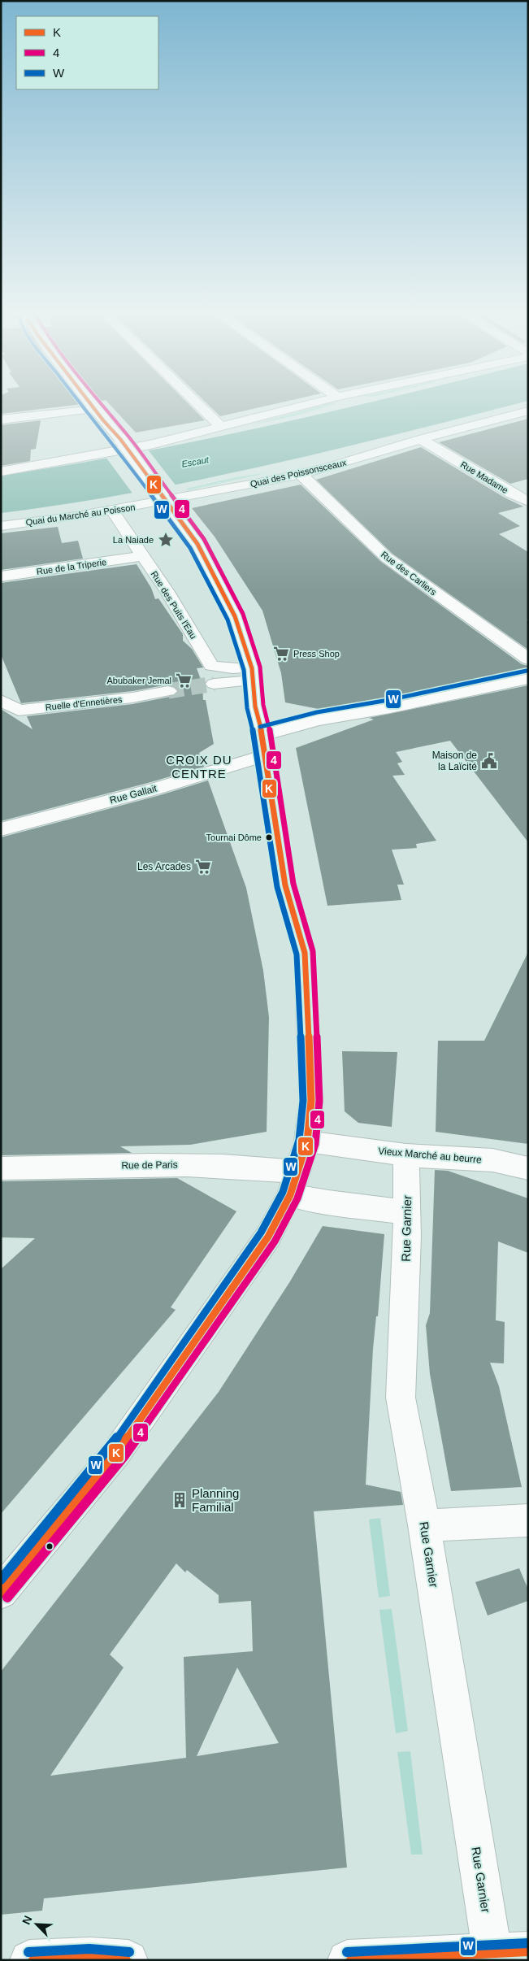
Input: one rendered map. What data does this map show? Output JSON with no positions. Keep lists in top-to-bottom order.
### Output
{
  "streets": {
    "street": [
      "Quai des Poissonsceaux",
      "Rue Madame",
      "Quai du Marché au Poisson",
      "Rue de la Triperie",
      "Rue des Carliers",
      "Rue des Puits l'Eau",
      "Ruelle d'Ennetières",
      "Rue Gallait",
      "Vieux Marché au beurre",
      "Rue de Paris",
      "Rue Garnier"
    ]
  },
  "crossings": [
    ["Quai des Poissonsceaux", "Rue Madame"],
    ["Quai des Poissonsceaux", "Quai du Marché au Poisson"],
    ["Quai des Poissonsceaux", "Rue des Carliers"],
    ["Quai du Marché au Poisson", "Rue des Puits l'Eau"],
    ["Rue de la Triperie", "Rue des Puits l'Eau"],
    ["Vieux Marché au beurre", "Rue Garnier"]
  ],
  "districts": ["CROIX DU CENTRE"],
  "water": ["Escaut"],
  "places": {
    "place": ["La Naiade"],
    "supermarket": ["Press Shop", "Abubaker Jemal", "Les Arcades"],
    "public building": ["Maison de la Laïcité"],
    "other": ["Tournai Dôme"],
    "building": ["Planning Familial"]
  },
  "lines": ["transit line K", "transit line 4", "transit line W"],
  "legend": ["K", "4", "W"],
  "north": "top left"
}
